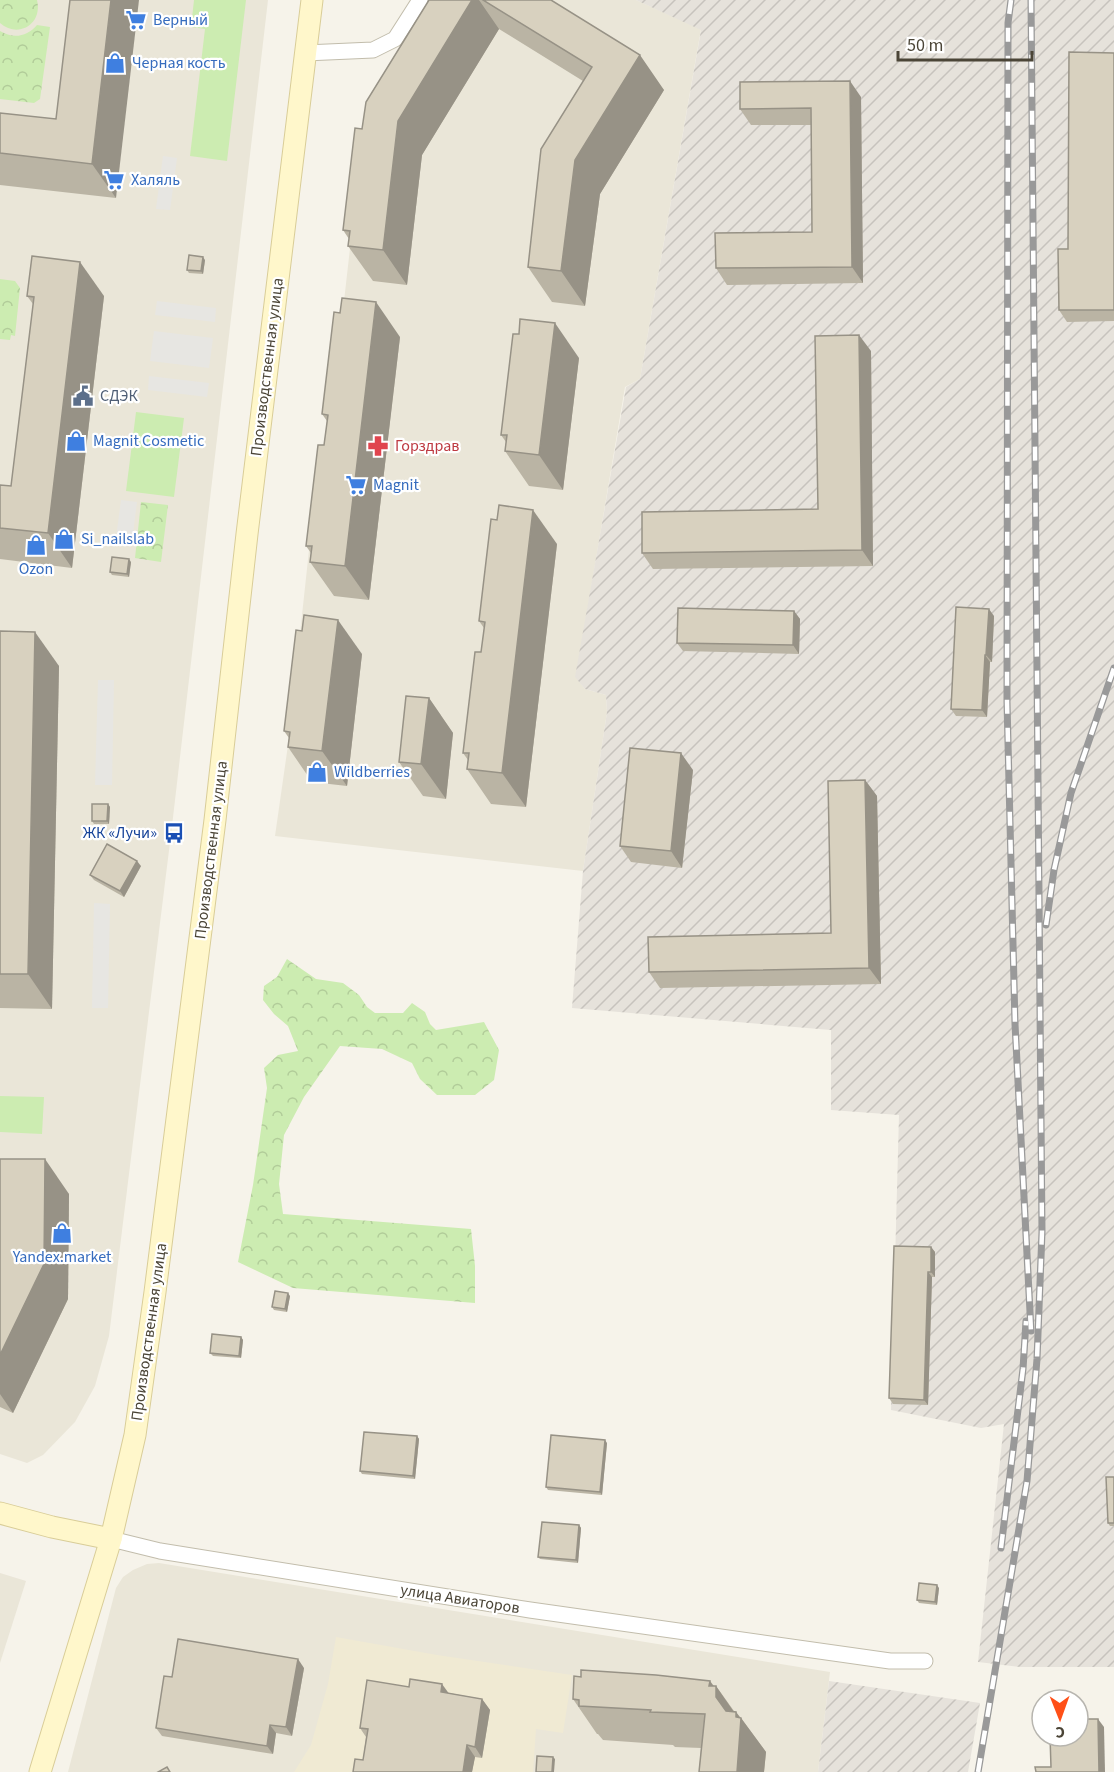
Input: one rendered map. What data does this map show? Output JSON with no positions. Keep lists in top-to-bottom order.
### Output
{
  "streets": {
    "main road": ["Производственная улица", "улица Авиаторов"]
  },
  "crossings": [
    ["Производственная улица", "улица Авиаторов"]
  ],
  "places": {
    "supermarket": ["Верный", "Халяль", "Magnit"],
    "shop": [
      "Черная кость",
      "Magnit Cosmetic",
      "Si_nailslab",
      "Ozon",
      "Wildberries",
      "Yandex.market"
    ],
    "public building": ["СДЭК"],
    "pharmacy": ["Горздрав"],
    "bus stop": ["ЖК «Лучи»"]
  },
  "scale_bar": "50 m",
  "north": "bottom"
}
